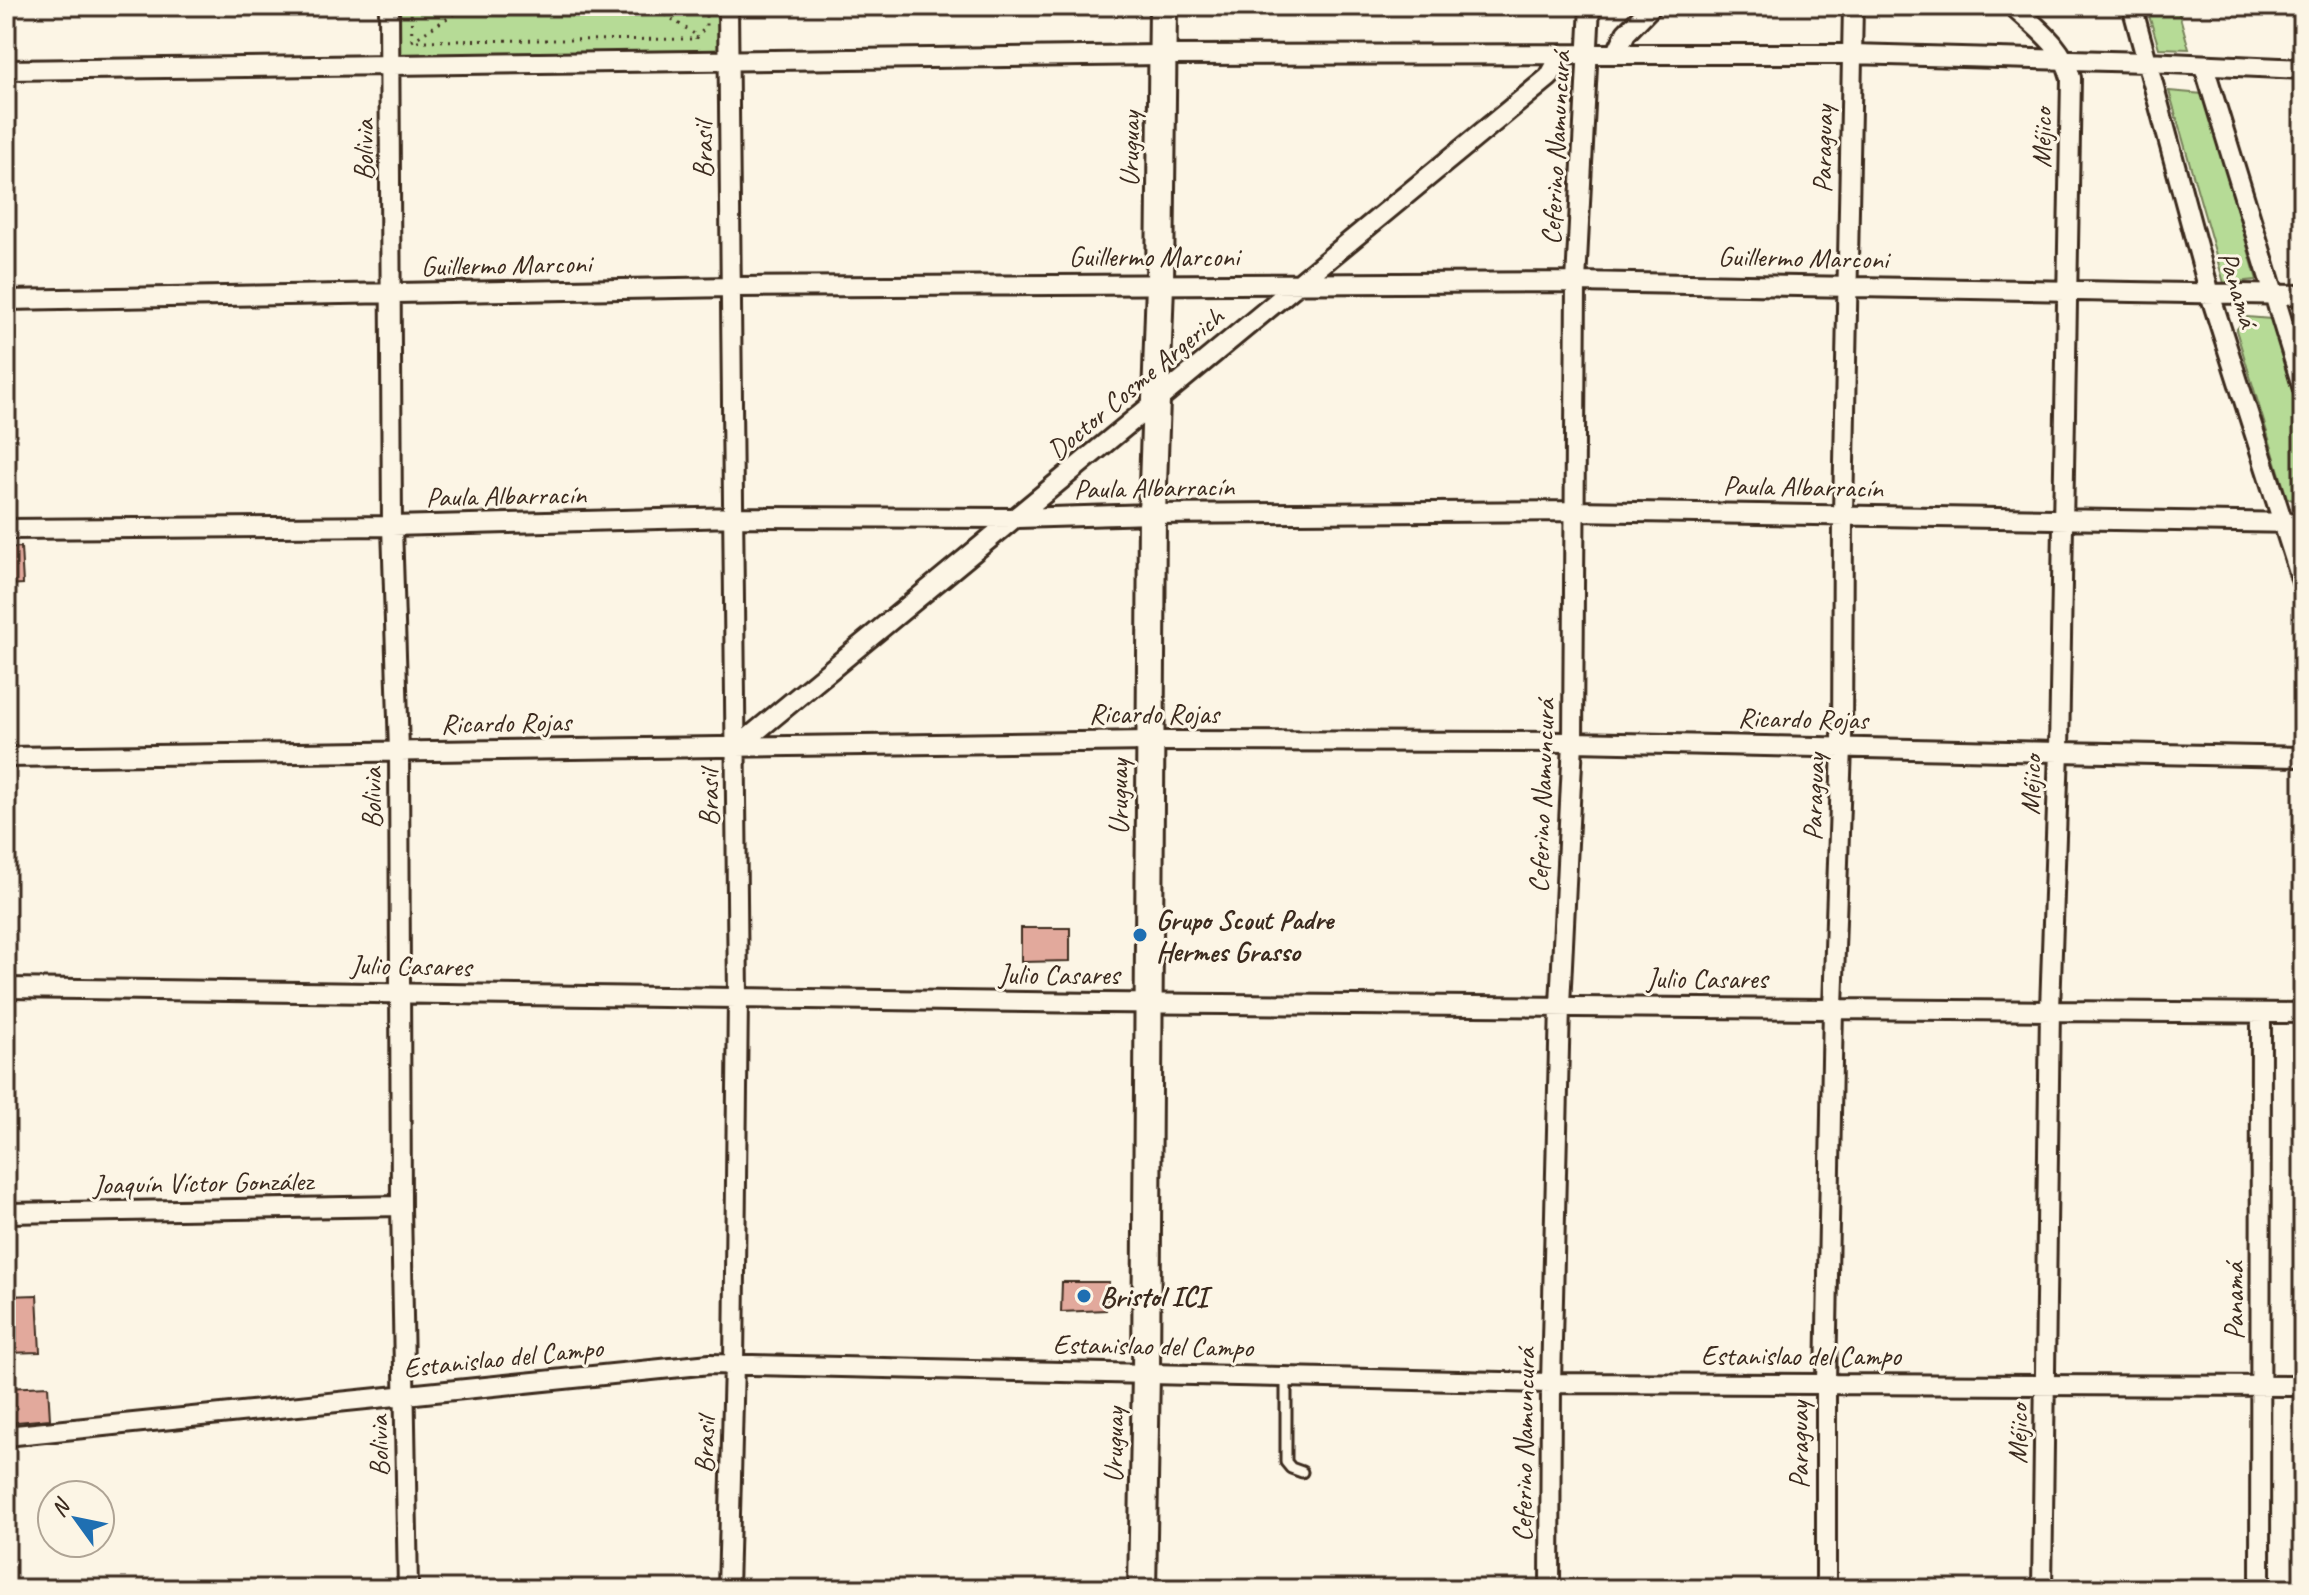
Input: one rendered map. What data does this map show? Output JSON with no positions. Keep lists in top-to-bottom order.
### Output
{
  "streets": {
    "street": [
      "Méjico",
      "Ceferino Namuncurá",
      "Uruguay",
      "Paraguay",
      "Bolivia",
      "Brasil",
      "Guillermo Marconi",
      "Panamá",
      "Doctor Cosme Argerich",
      "Paula Albarracín",
      "Ricardo Rojas",
      "Julio Casares",
      "Joaquín Víctor González",
      "Estanislao del Campo"
    ]
  },
  "crossings": [
    ["Méjico", "Guillermo Marconi"],
    ["Méjico", "Paula Albarracín"],
    ["Méjico", "Ricardo Rojas"],
    ["Méjico", "Julio Casares"],
    ["Méjico", "Estanislao del Campo"],
    ["Ceferino Namuncurá", "Guillermo Marconi"],
    ["Ceferino Namuncurá", "Paula Albarracín"],
    ["Ceferino Namuncurá", "Ricardo Rojas"],
    ["Ceferino Namuncurá", "Julio Casares"],
    ["Ceferino Namuncurá", "Estanislao del Campo"],
    ["Uruguay", "Guillermo Marconi"],
    ["Uruguay", "Doctor Cosme Argerich"],
    ["Uruguay", "Paula Albarracín"],
    ["Uruguay", "Ricardo Rojas"],
    ["Uruguay", "Julio Casares"],
    ["Uruguay", "Estanislao del Campo"],
    ["Paraguay", "Guillermo Marconi"],
    ["Paraguay", "Paula Albarracín"],
    ["Paraguay", "Ricardo Rojas"],
    ["Paraguay", "Julio Casares"],
    ["Paraguay", "Estanislao del Campo"],
    ["Bolivia", "Guillermo Marconi"],
    ["Bolivia", "Paula Albarracín"],
    ["Bolivia", "Ricardo Rojas"],
    ["Bolivia", "Julio Casares"],
    ["Bolivia", "Joaquín Víctor González"],
    ["Bolivia", "Estanislao del Campo"],
    ["Brasil", "Guillermo Marconi"],
    ["Brasil", "Doctor Cosme Argerich"],
    ["Brasil", "Paula Albarracín"],
    ["Brasil", "Ricardo Rojas"],
    ["Brasil", "Julio Casares"],
    ["Brasil", "Estanislao del Campo"],
    ["Guillermo Marconi", "Panamá"],
    ["Guillermo Marconi", "Doctor Cosme Argerich"],
    ["Panamá", "Paula Albarracín"],
    ["Panamá", "Julio Casares"],
    ["Panamá", "Estanislao del Campo"],
    ["Doctor Cosme Argerich", "Paula Albarracín"],
    ["Doctor Cosme Argerich", "Ricardo Rojas"]
  ],
  "places": ["Grupo Scout Padre Hermes Grasso", "Bristol ICI"],
  "north": "top left"
}
